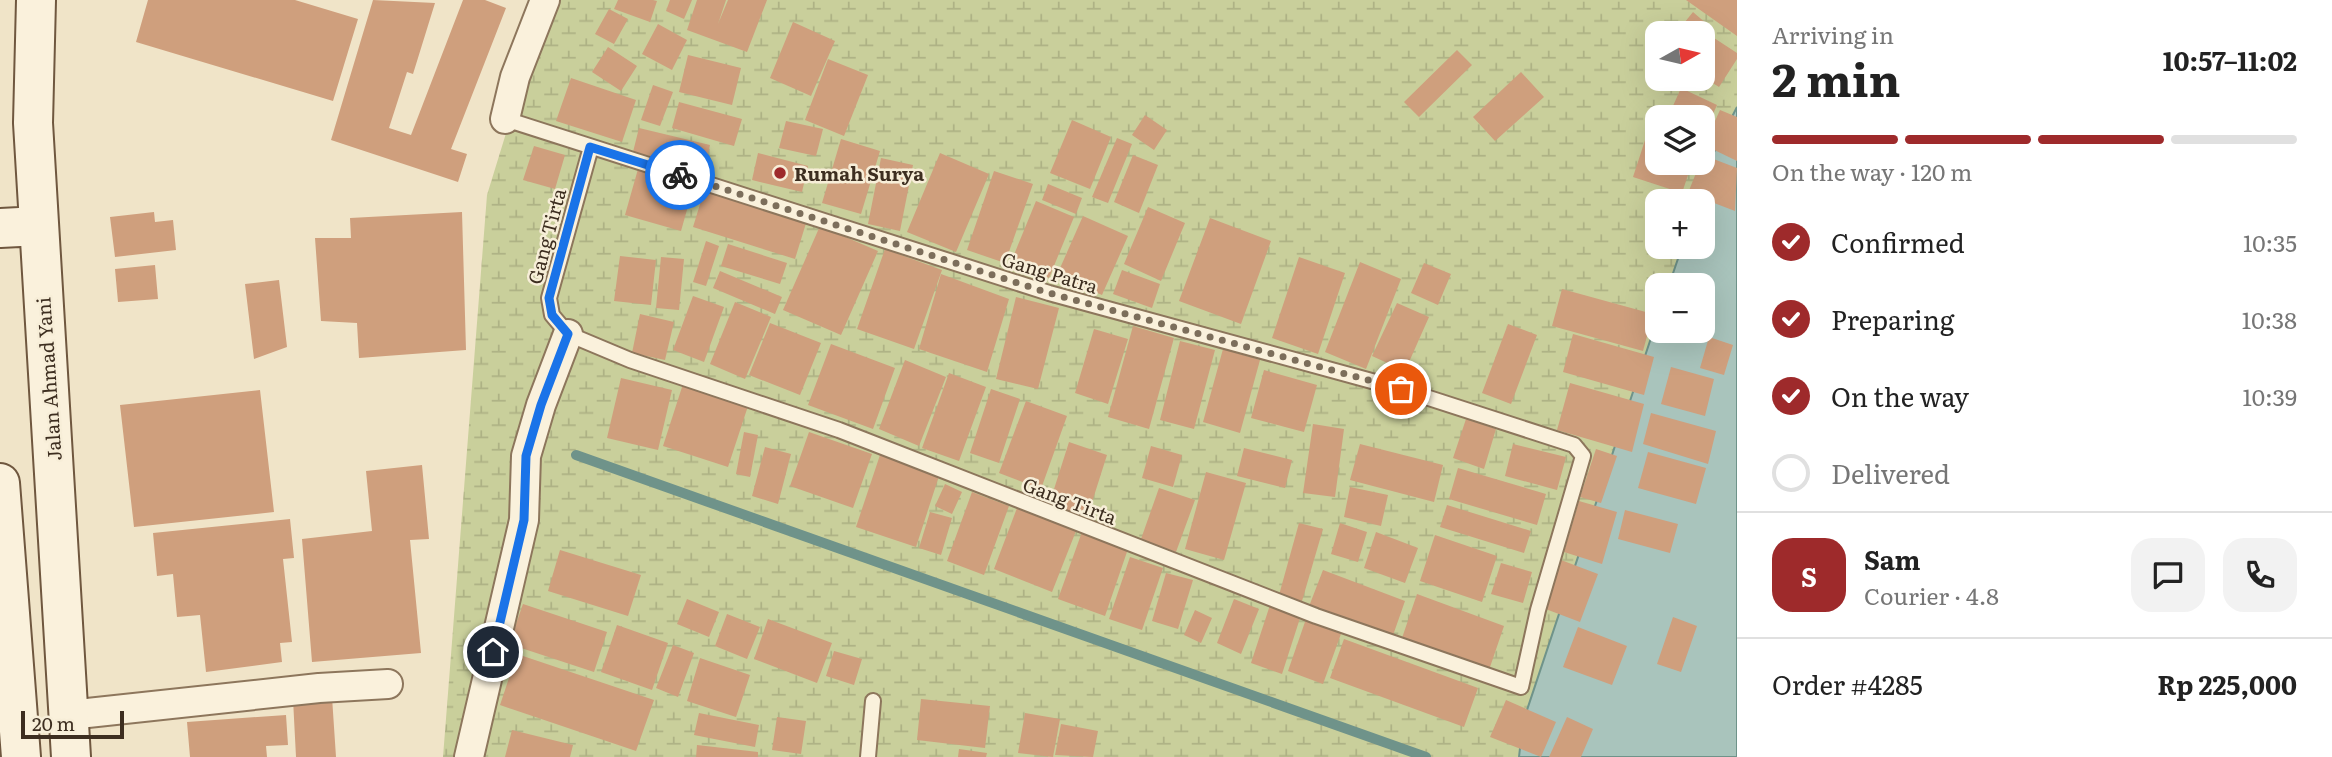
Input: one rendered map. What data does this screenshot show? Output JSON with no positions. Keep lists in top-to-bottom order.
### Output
{
  "streets": {
    "main road": ["Jalan Ahmad Yani"],
    "lane": ["Gang Tirta", "Gang Patra"]
  },
  "crossings": [
    ["Gang Tirta", "Gang Patra"]
  ],
  "places": ["Rumah Surya"],
  "scale_bar": "20 m",
  "north": "right",
  "page": {
    "heading": ["2 min", "Arriving in", "10:57–11:02"],
    "panel": [
      "Sam",
      "Courier · 4.8",
      "Order #4285",
      "Rp 225,000"
    ],
    "map_buttons": ["+", "−"],
    "bar": "On the way · 120 m",
    "list": [
      ["Confirmed", "10:35"],
      ["Preparing", "10:38"],
      ["On the way", "10:39"],
      "Delivered"
    ],
    "round": "S",
    "scale": "20 m"
  }
}
